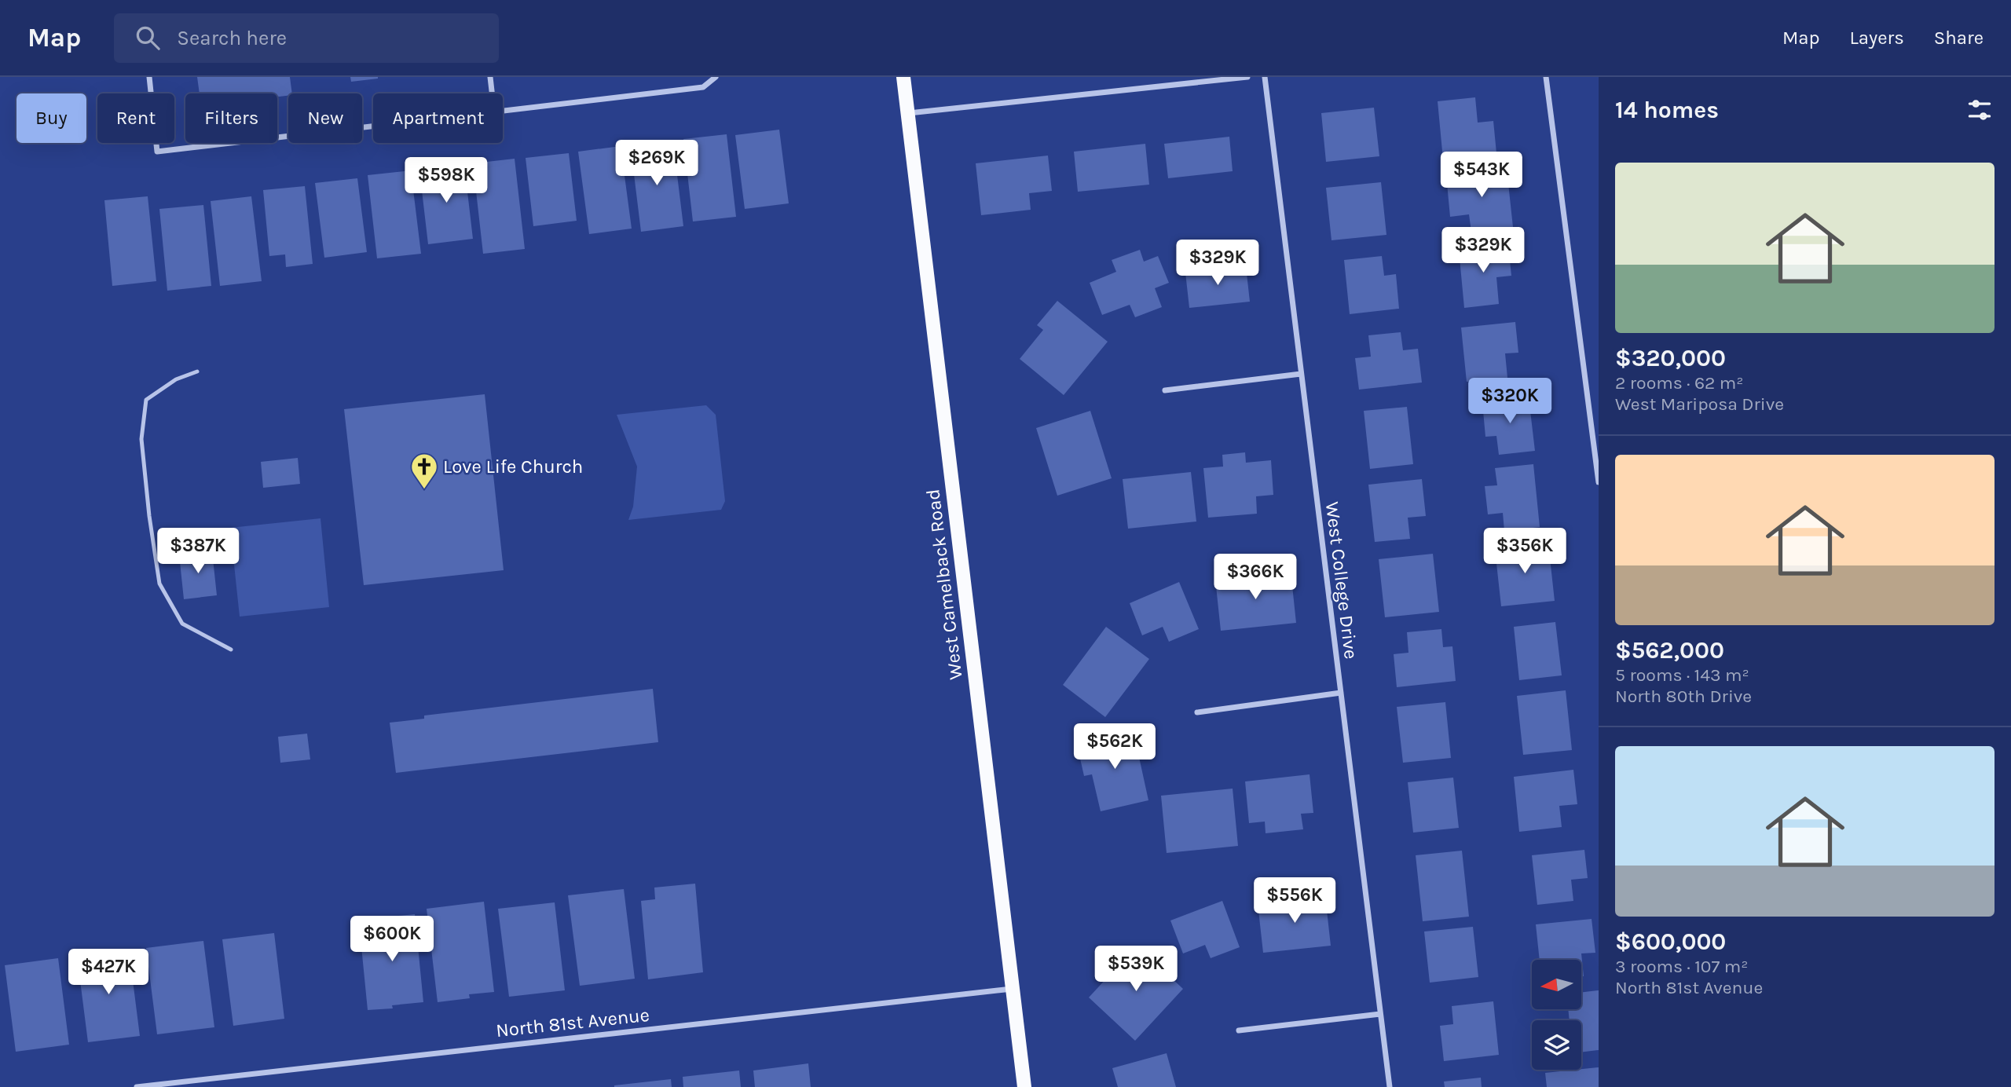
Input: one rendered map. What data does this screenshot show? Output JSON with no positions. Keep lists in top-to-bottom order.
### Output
{
  "streets": {
    "main road": ["West Camelback Road"],
    "street": ["West College Drive", "North 81st Avenue"]
  },
  "crossings": [
    ["West Camelback Road", "North 81st Avenue"]
  ],
  "places": {
    "church": ["Love Life Church"]
  },
  "north": "left",
  "page": {
    "header": "Map",
    "search": "Search here",
    "nav": ["Map", "Layers", "Share"],
    "heading": "14 homes",
    "chip": [
      "Buy",
      "Rent",
      "Filters",
      "New",
      "Apartment"
    ],
    "price": [
      "$269K",
      "$543K",
      "$598K",
      "$329K",
      "$329K",
      "$320K",
      "$387K",
      "$356K",
      "$366K",
      "$562K",
      "$556K",
      "$600K",
      "$539K",
      "$427K"
    ],
    "list": [
      {
        "name": "$320,000",
        "note": "2 rooms · 62 m² · West Mariposa Drive"
      },
      {
        "name": "$562,000",
        "note": "5 rooms · 143 m² · North 80th Drive"
      },
      {
        "name": "$600,000",
        "note": "3 rooms · 107 m² · North 81st Avenue"
      }
    ]
  }
}
